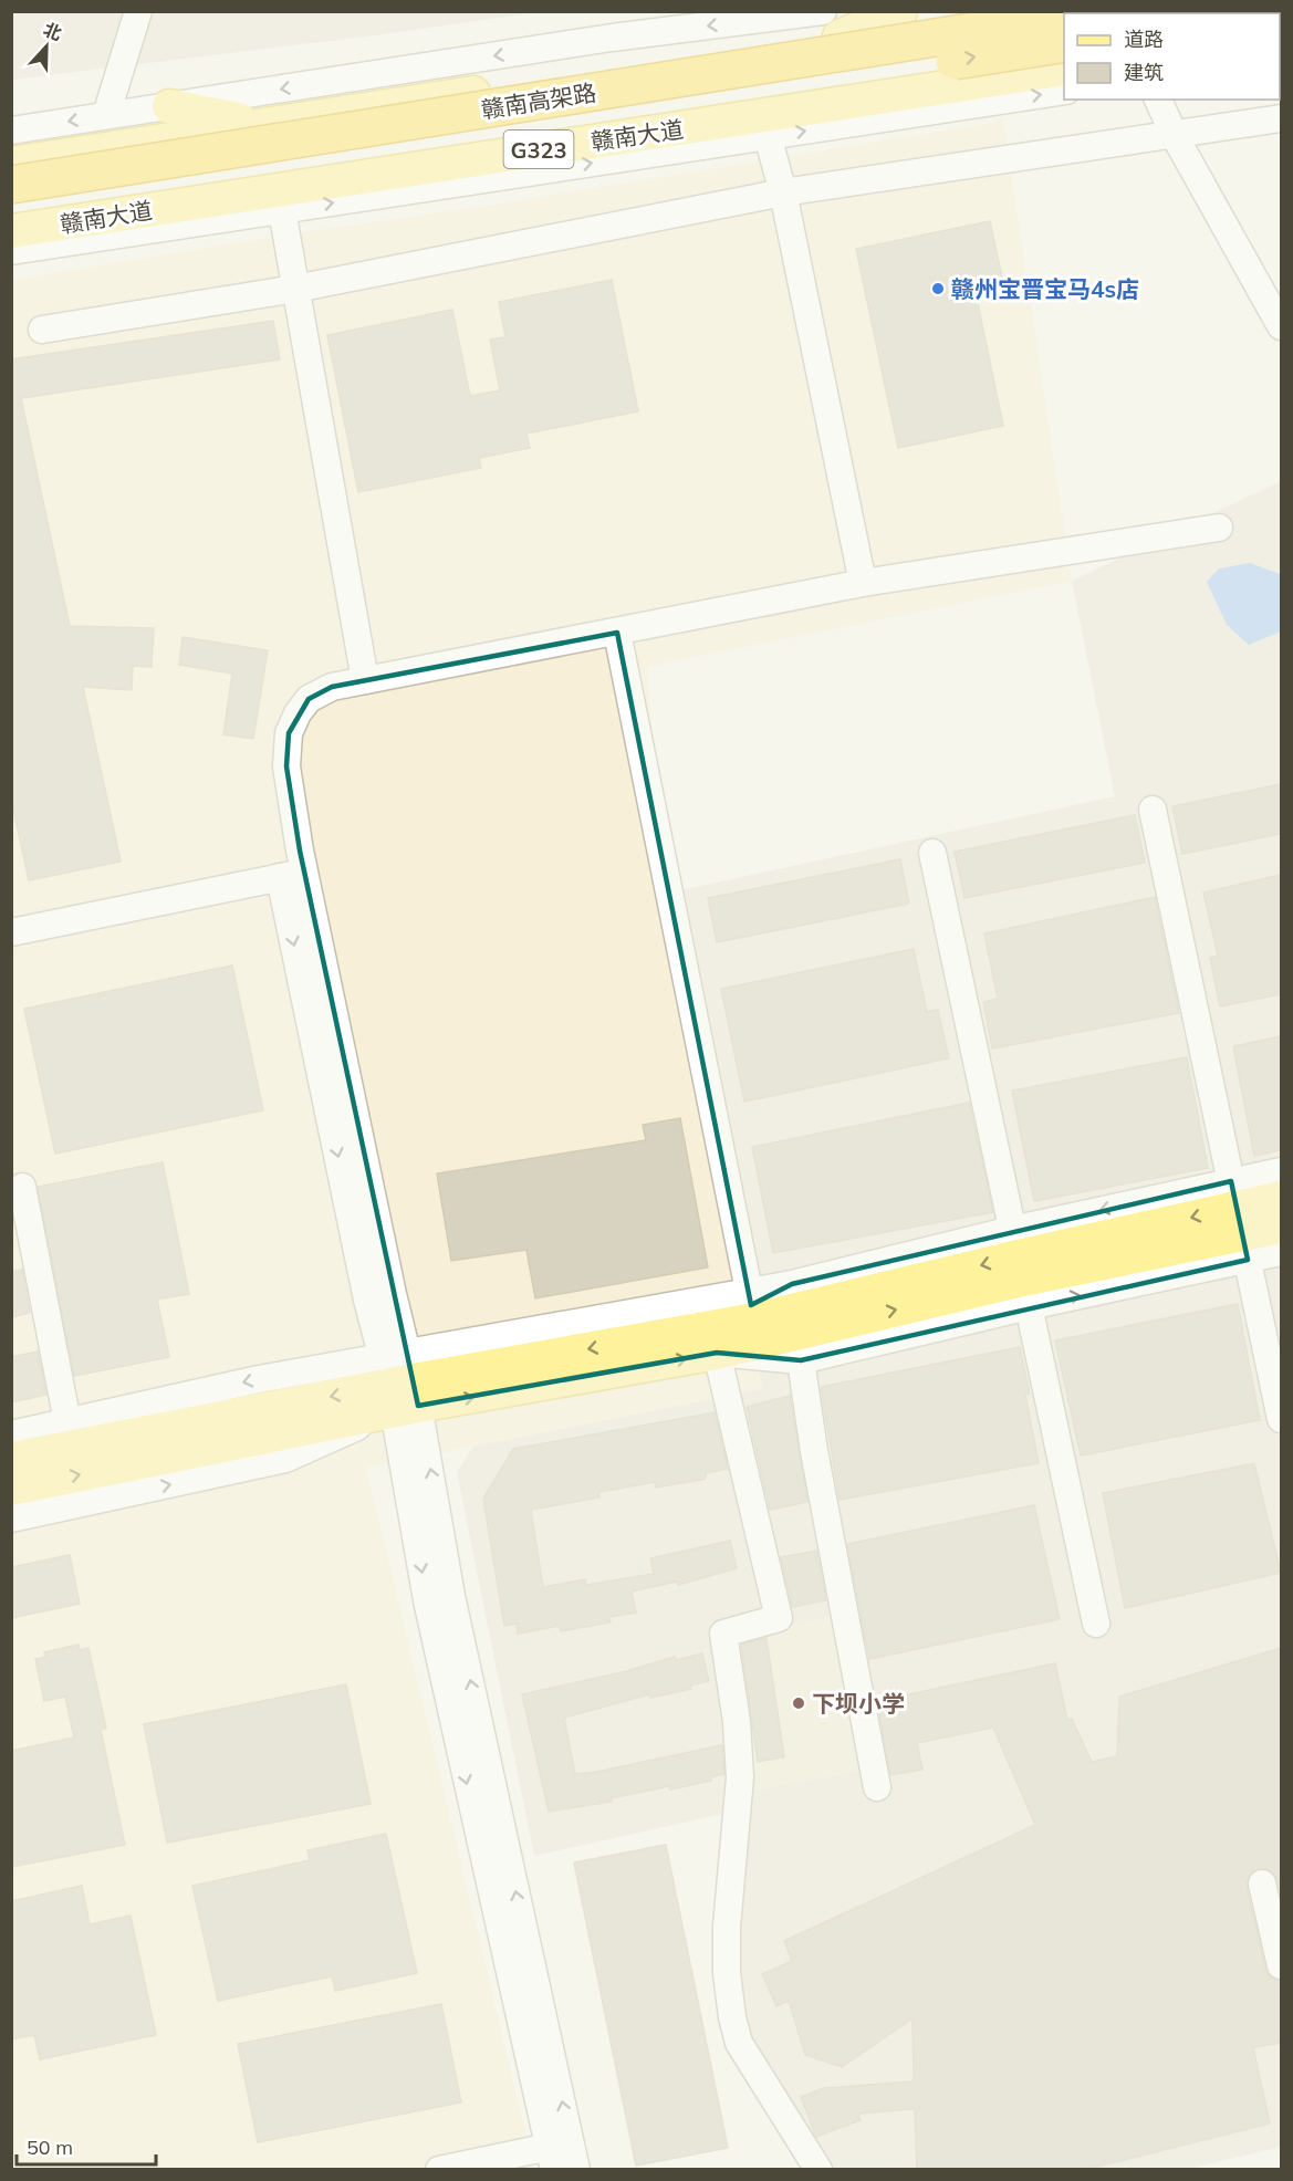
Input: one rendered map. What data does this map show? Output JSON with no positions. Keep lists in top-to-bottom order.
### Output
{
  "streets": {
    "highway": ["赣南高架路"],
    "main road": ["赣南大道", "G323"]
  },
  "places": ["赣州宝晋宝马4s店", "下坝小学"],
  "legend": ["道路", "建筑"],
  "scale_bar": "50 m",
  "north": "top"
}
